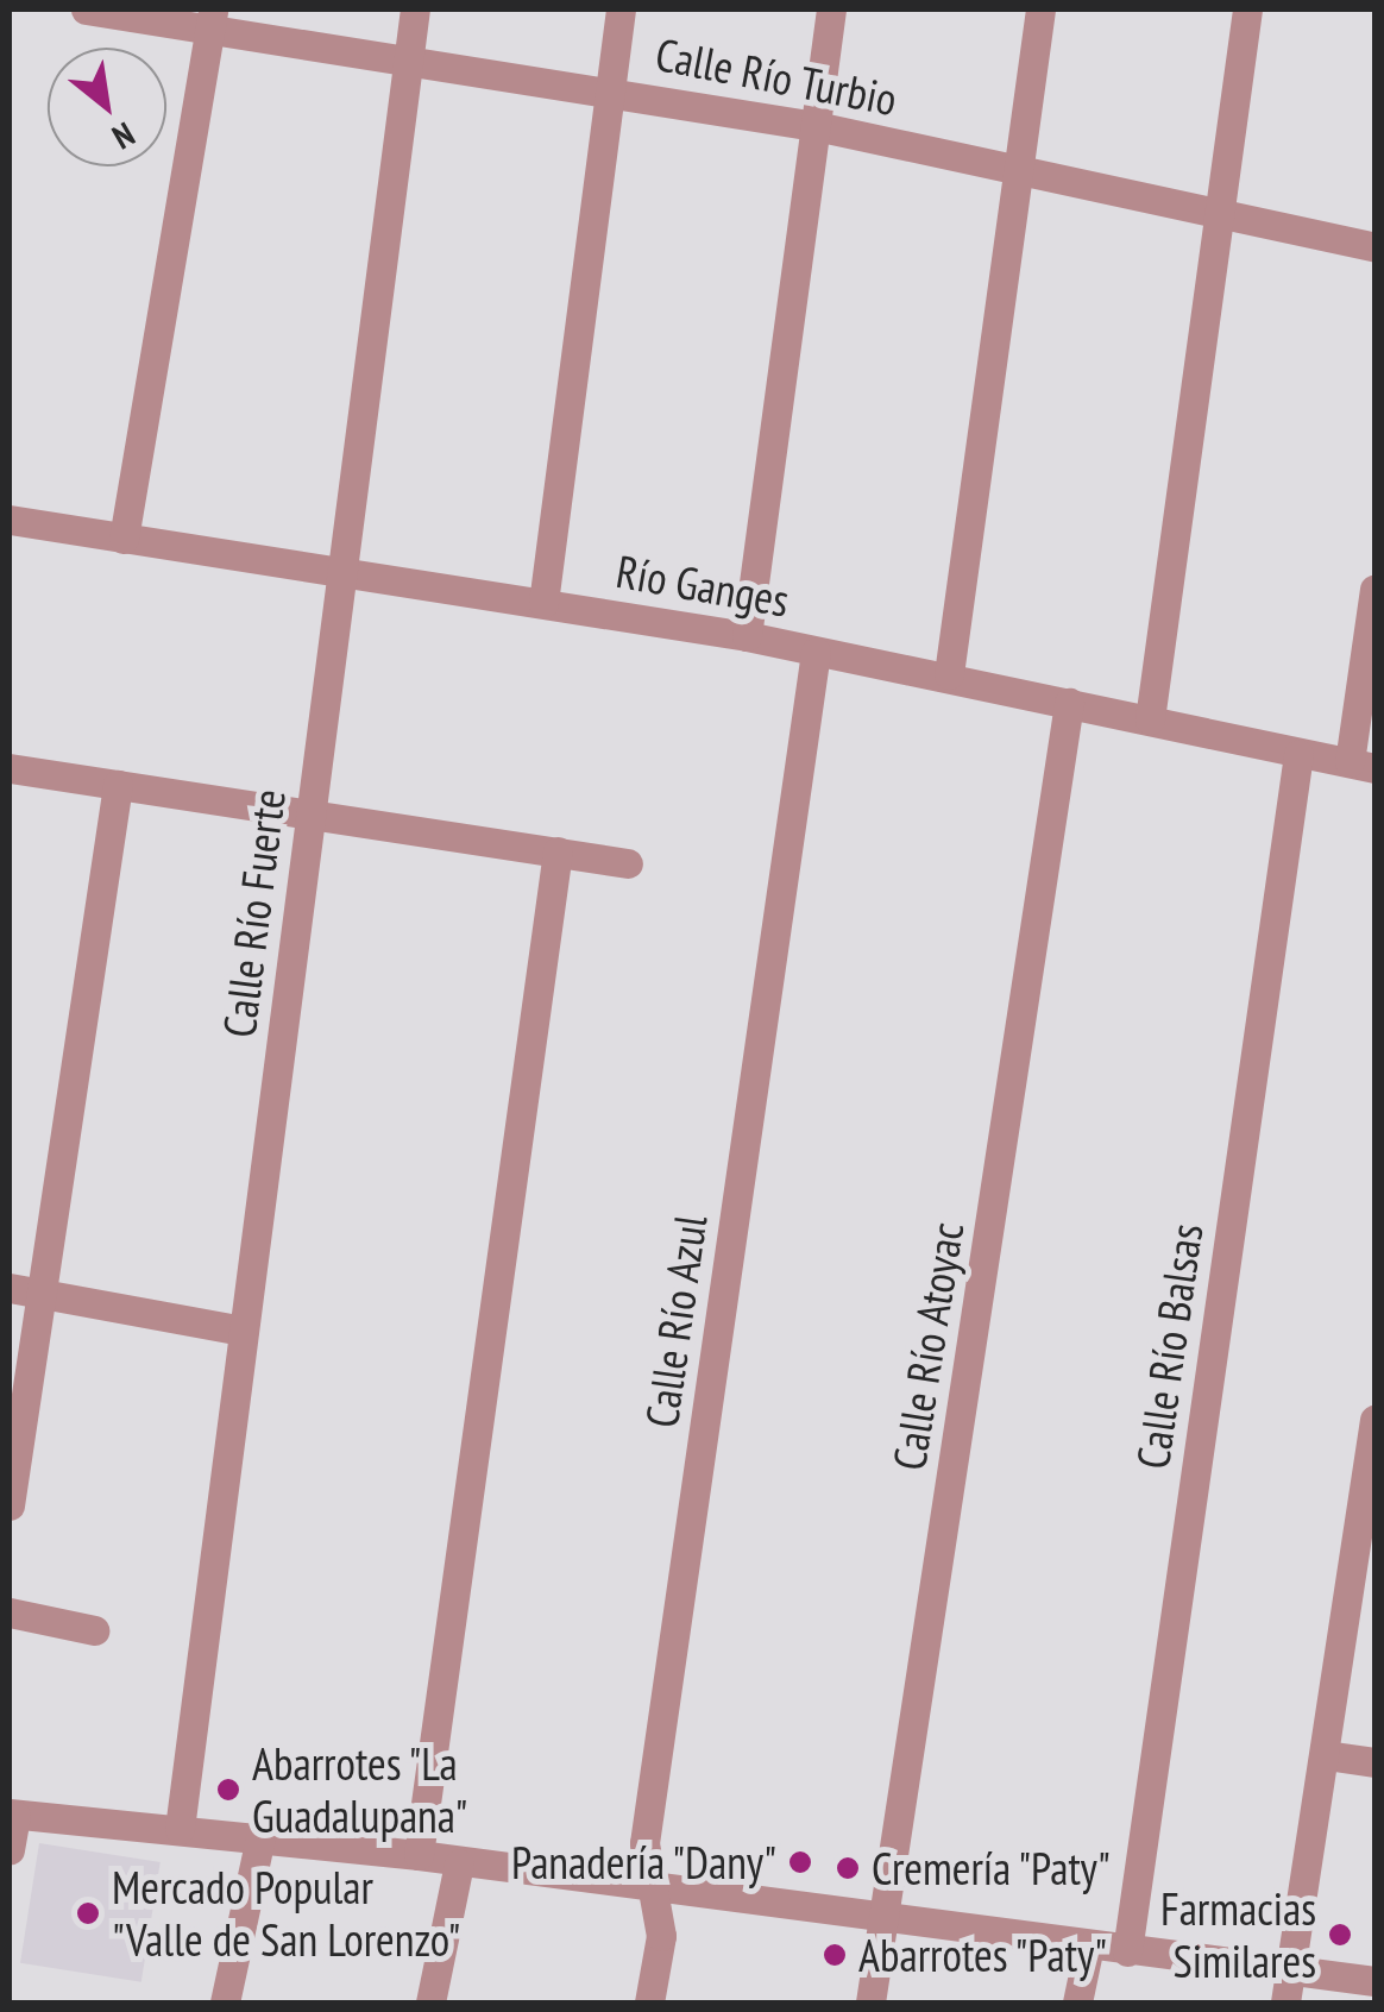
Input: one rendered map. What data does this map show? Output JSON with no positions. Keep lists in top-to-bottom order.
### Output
{
  "streets": {
    "street": [
      "Calle Río Turbio",
      "Río Ganges",
      "Calle Río Fuerte",
      "Calle Río Azul",
      "Calle Río Atoyac",
      "Calle Río Balsas"
    ]
  },
  "crossings": [
    ["Calle Río Turbio", "Calle Río Fuerte"],
    ["Río Ganges", "Calle Río Fuerte"],
    ["Río Ganges", "Calle Río Azul"],
    ["Río Ganges", "Calle Río Atoyac"],
    ["Río Ganges", "Calle Río Balsas"]
  ],
  "places": [
    "Abarrotes \"La Guadalupana\"",
    "Panadería \"Dany\"",
    "Cremería \"Paty\"",
    "Mercado Popular \"Valle de San Lorenzo\"",
    "Farmacias Similares",
    "Abarrotes \"Paty\""
  ],
  "north": "bottom right"
}
